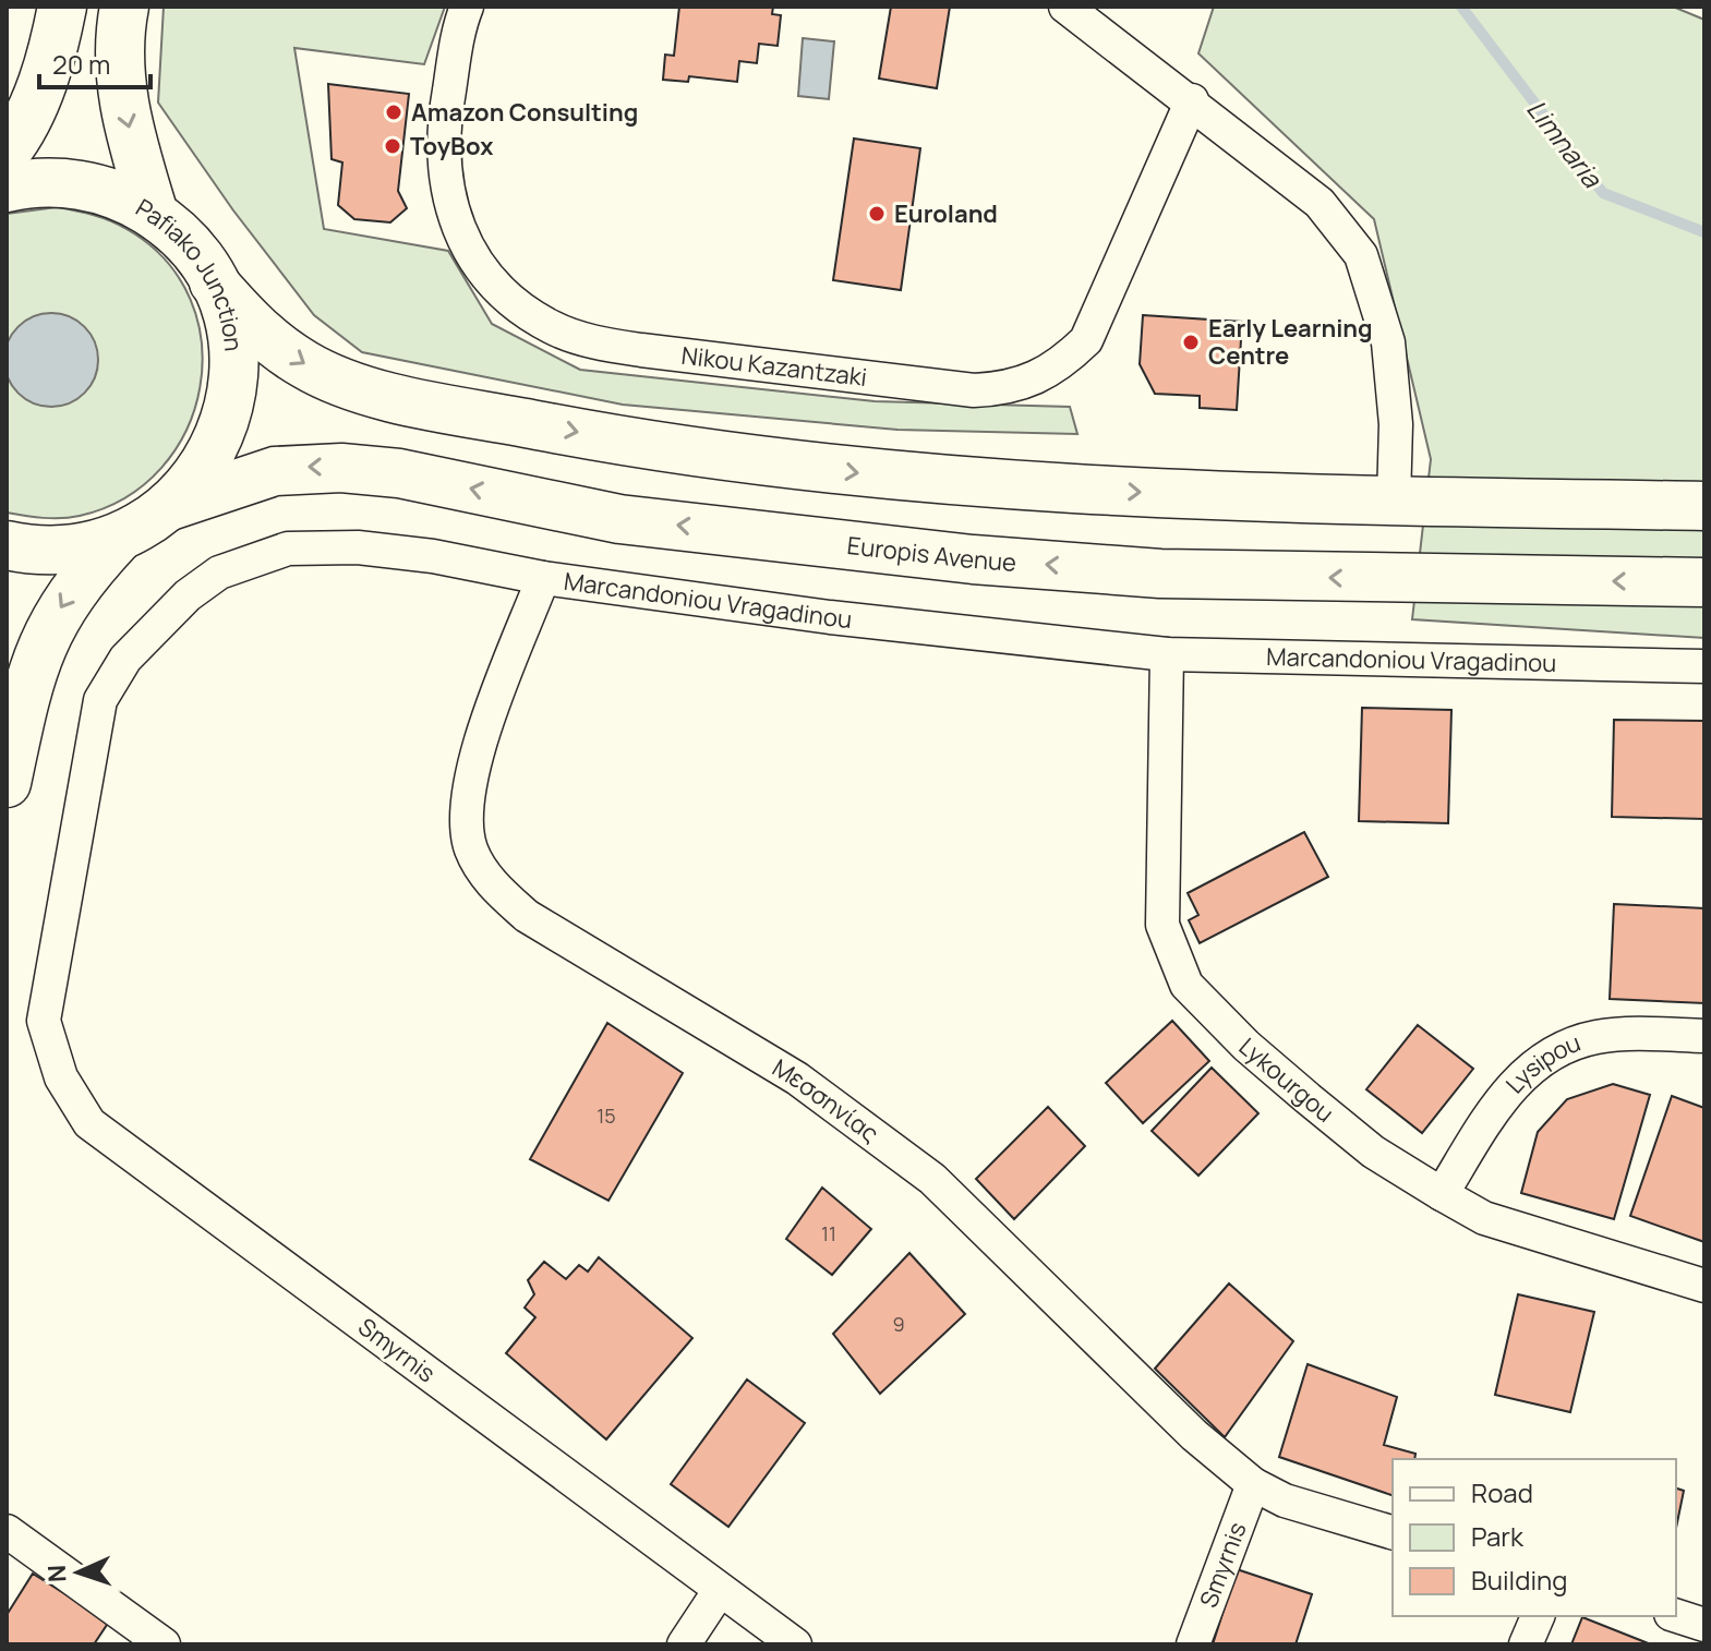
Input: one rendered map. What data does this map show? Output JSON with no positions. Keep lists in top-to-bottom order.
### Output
{
  "streets": {
    "main road": ["Pafiako Junction", "Europis Avenue"],
    "street": [
      "Nikou Kazantzaki",
      "Marcandoniou Vragadinou",
      "Lysipou",
      "Lykourgou",
      "Μεσσηνίας",
      "Smyrnis"
    ]
  },
  "crossings": [
    ["Pafiako Junction", "Europis Avenue"],
    ["Marcandoniou Vragadinou", "Lykourgou"],
    ["Marcandoniou Vragadinou", "Μεσσηνίας"],
    ["Marcandoniou Vragadinou", "Smyrnis"],
    ["Lysipou", "Lykourgou"],
    ["Μεσσηνίας", "Smyrnis"]
  ],
  "water": ["Limnaria"],
  "places": [
    "Amazon Consulting",
    "ToyBox",
    "Euroland",
    "Early Learning Centre"
  ],
  "house_numbers": ["15", "11", "9"],
  "legend": ["Road", "Park", "Building"],
  "scale_bar": "20 m",
  "north": "left"
}
